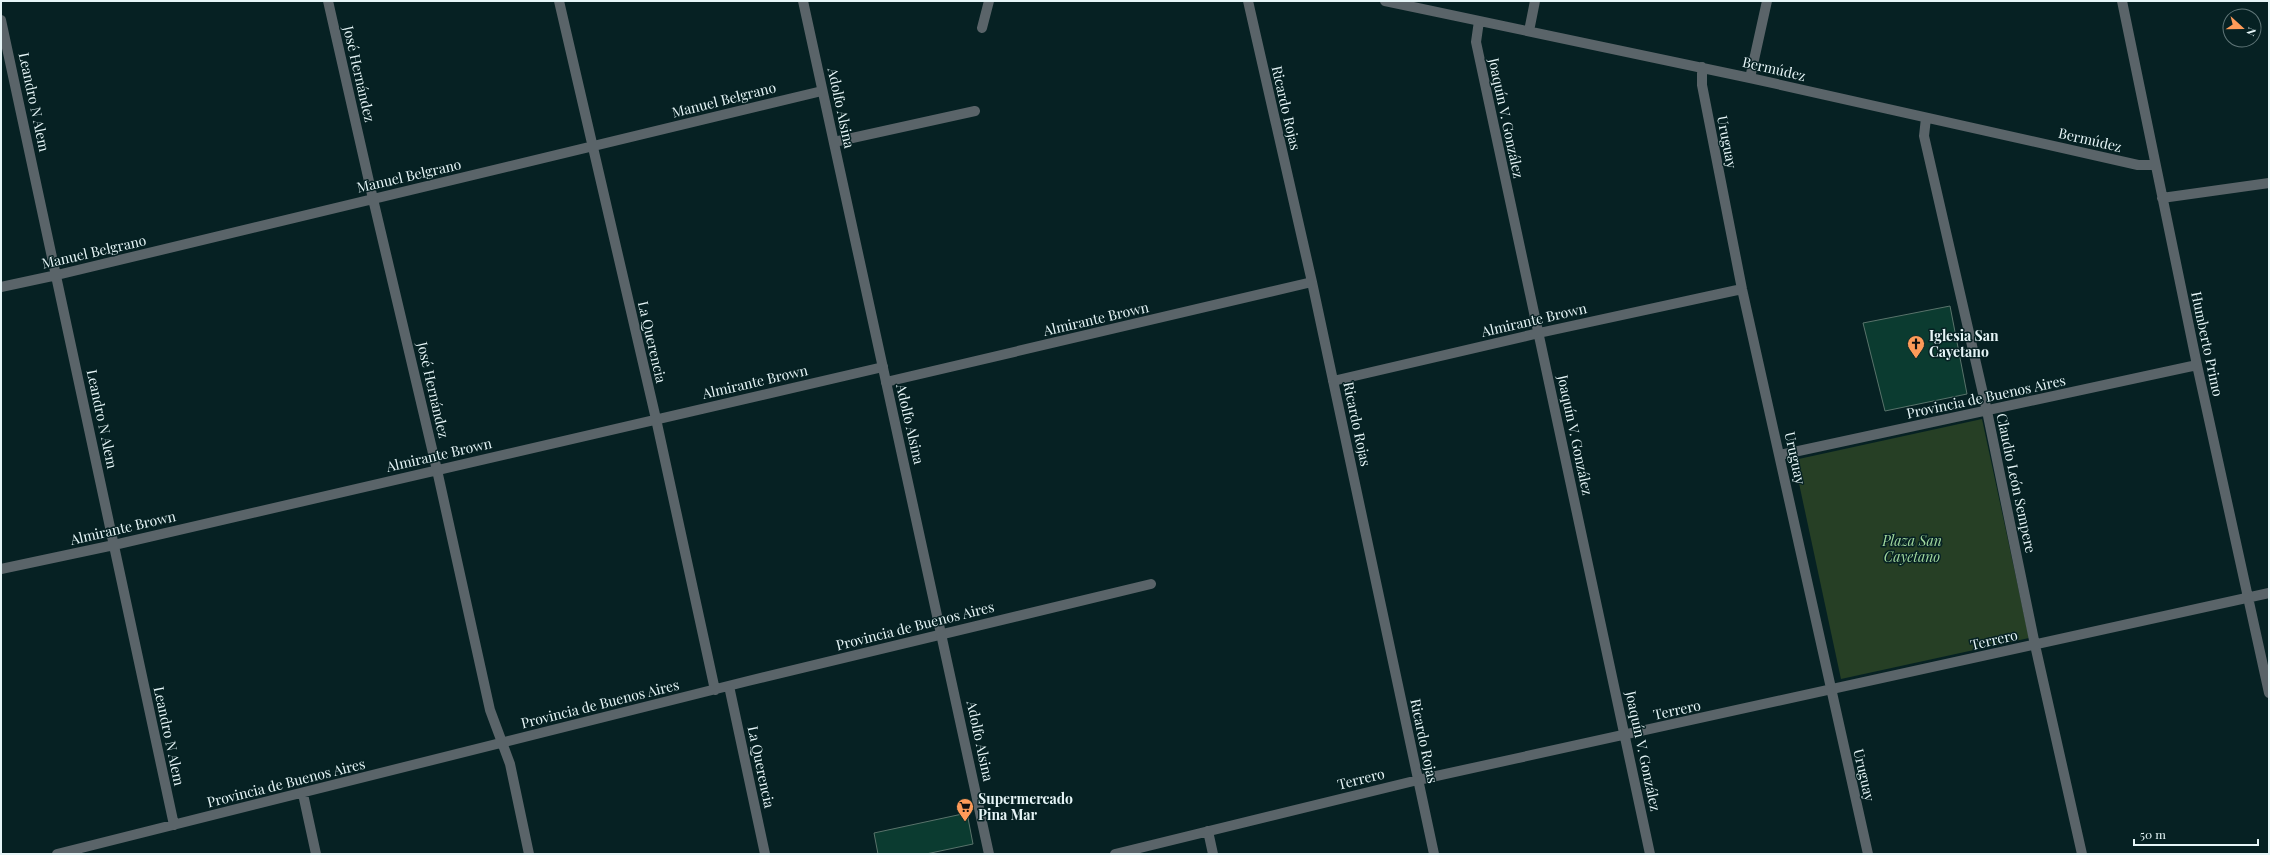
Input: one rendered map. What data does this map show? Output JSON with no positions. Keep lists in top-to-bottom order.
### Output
{
  "streets": {
    "street": [
      "Bermúdez",
      "José Hernández",
      "Manuel Belgrano",
      "Leandro N Alem",
      "Adolfo Alsina",
      "Ricardo Rojas",
      "Joaquín V. González",
      "Uruguay",
      "Almirante Brown",
      "La Querencia",
      "Humberto Primo",
      "Provincia de Buenos Aires",
      "Claudio León Sempere",
      "Terrero"
    ]
  },
  "crossings": [
    ["Bermúdez", "Joaquín V. González"],
    ["Bermúdez", "Uruguay"],
    ["Bermúdez", "Humberto Primo"],
    ["Bermúdez", "Claudio León Sempere"],
    ["José Hernández", "Manuel Belgrano"],
    ["José Hernández", "Almirante Brown"],
    ["José Hernández", "Provincia de Buenos Aires"],
    ["Manuel Belgrano", "Leandro N Alem"],
    ["Manuel Belgrano", "Adolfo Alsina"],
    ["Manuel Belgrano", "La Querencia"],
    ["Leandro N Alem", "Almirante Brown"],
    ["Leandro N Alem", "Provincia de Buenos Aires"],
    ["Adolfo Alsina", "Almirante Brown"],
    ["Adolfo Alsina", "Provincia de Buenos Aires"],
    ["Ricardo Rojas", "Almirante Brown"],
    ["Ricardo Rojas", "Terrero"],
    ["Joaquín V. González", "Almirante Brown"],
    ["Joaquín V. González", "Terrero"],
    ["Uruguay", "Almirante Brown"],
    ["Uruguay", "Provincia de Buenos Aires"],
    ["Uruguay", "Terrero"],
    ["Almirante Brown", "La Querencia"],
    ["La Querencia", "Provincia de Buenos Aires"],
    ["Humberto Primo", "Provincia de Buenos Aires"],
    ["Humberto Primo", "Terrero"],
    ["Provincia de Buenos Aires", "Claudio León Sempere"],
    ["Claudio León Sempere", "Terrero"]
  ],
  "parks": ["Plaza San Cayetano"],
  "places": {
    "church": ["Iglesia San Cayetano"],
    "supermarket": ["Supermercado Pina Mar"]
  },
  "scale_bar": "50 m",
  "north": "right"
}
